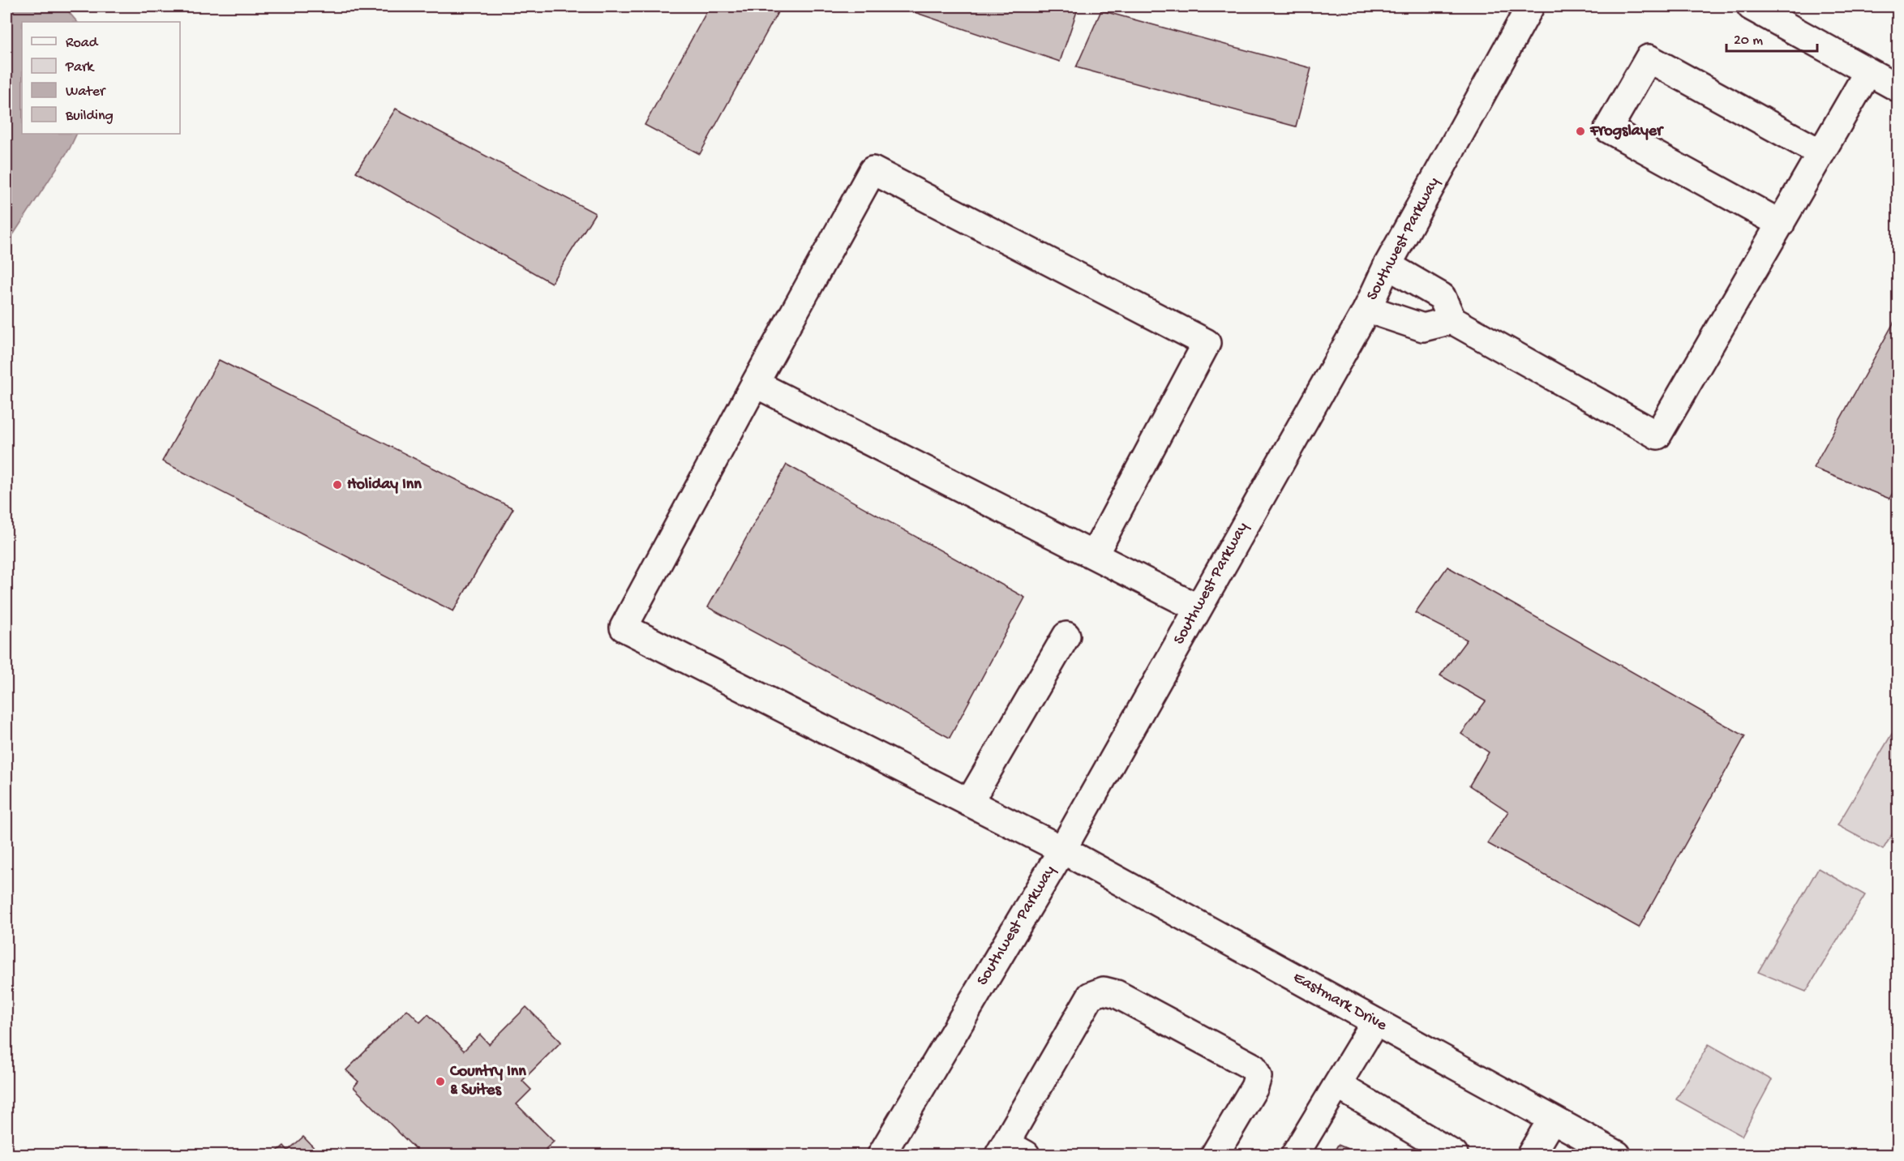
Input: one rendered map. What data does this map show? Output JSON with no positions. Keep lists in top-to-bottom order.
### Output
{
  "streets": {
    "main road": ["Southwest Parkway", "Eastmark Drive"]
  },
  "crossings": [
    ["Southwest Parkway", "Eastmark Drive"]
  ],
  "places": ["Frogslayer", "Holiday Inn", "Country Inn & Suites"],
  "legend": [
    "Road",
    "Park",
    "Water",
    "Building"
  ],
  "scale_bar": "20 m"
}
